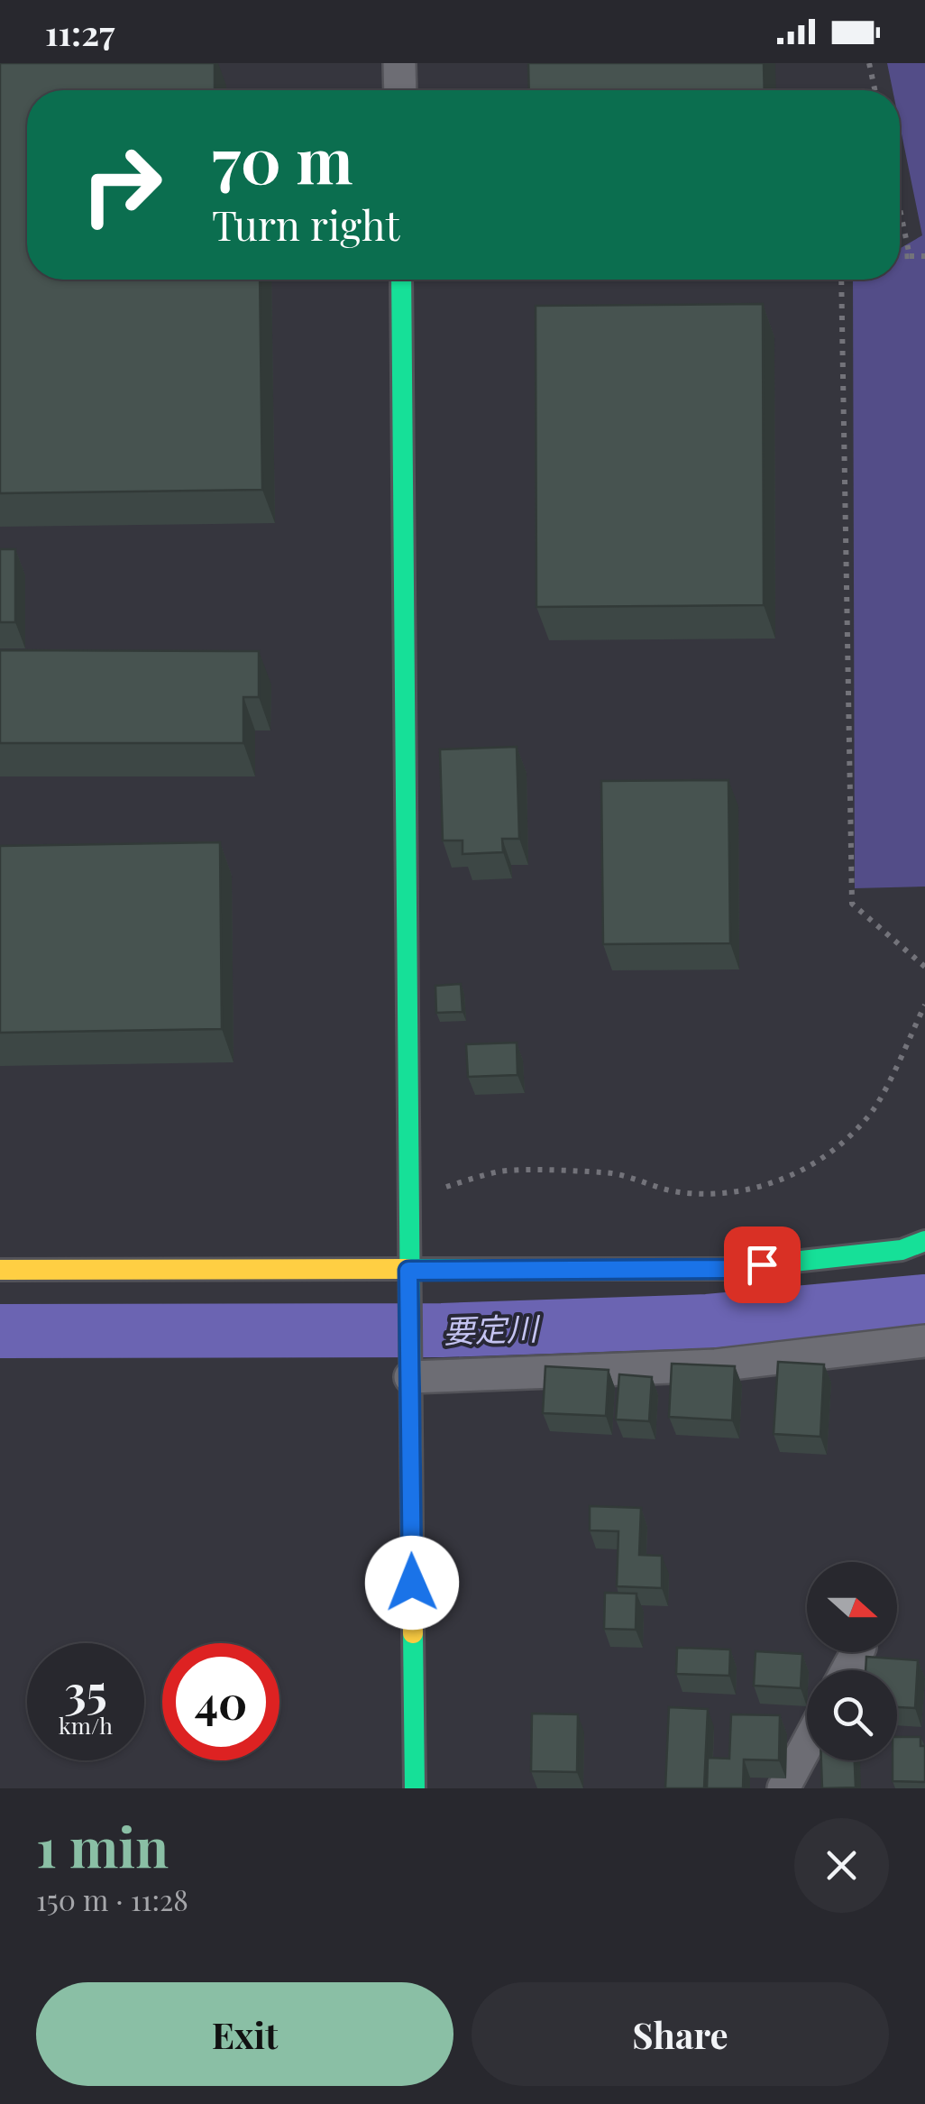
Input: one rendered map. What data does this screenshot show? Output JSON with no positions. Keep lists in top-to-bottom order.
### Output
{
  "water": ["要定川"],
  "north": "right",
  "page": {
    "status": "11:27",
    "turn": ["70 m", "Turn right"],
    "speed": "35 km/h",
    "limit": "40",
    "heading": ["1 min", "150 m · 11:28"],
    "buttons": ["Exit", "Share"]
  }
}
